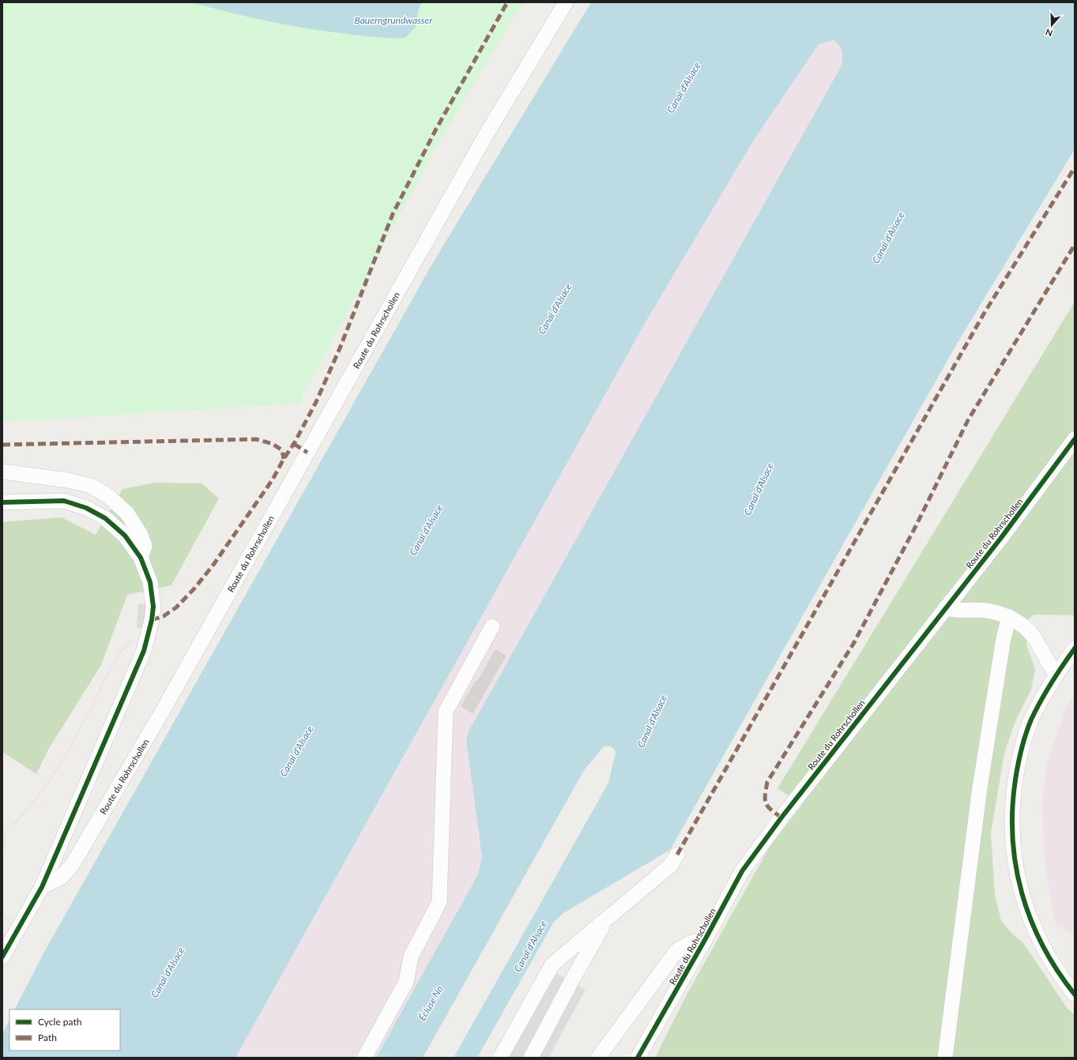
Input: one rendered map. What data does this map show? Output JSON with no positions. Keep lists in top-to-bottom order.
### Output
{
  "streets": {
    "street": ["Route du Rohrschollen"]
  },
  "water": ["Bauerngrundwasser", "Canal d'Alsace", "Écluse No"],
  "legend": ["Cycle path", "Path"],
  "north": "bottom"
}
